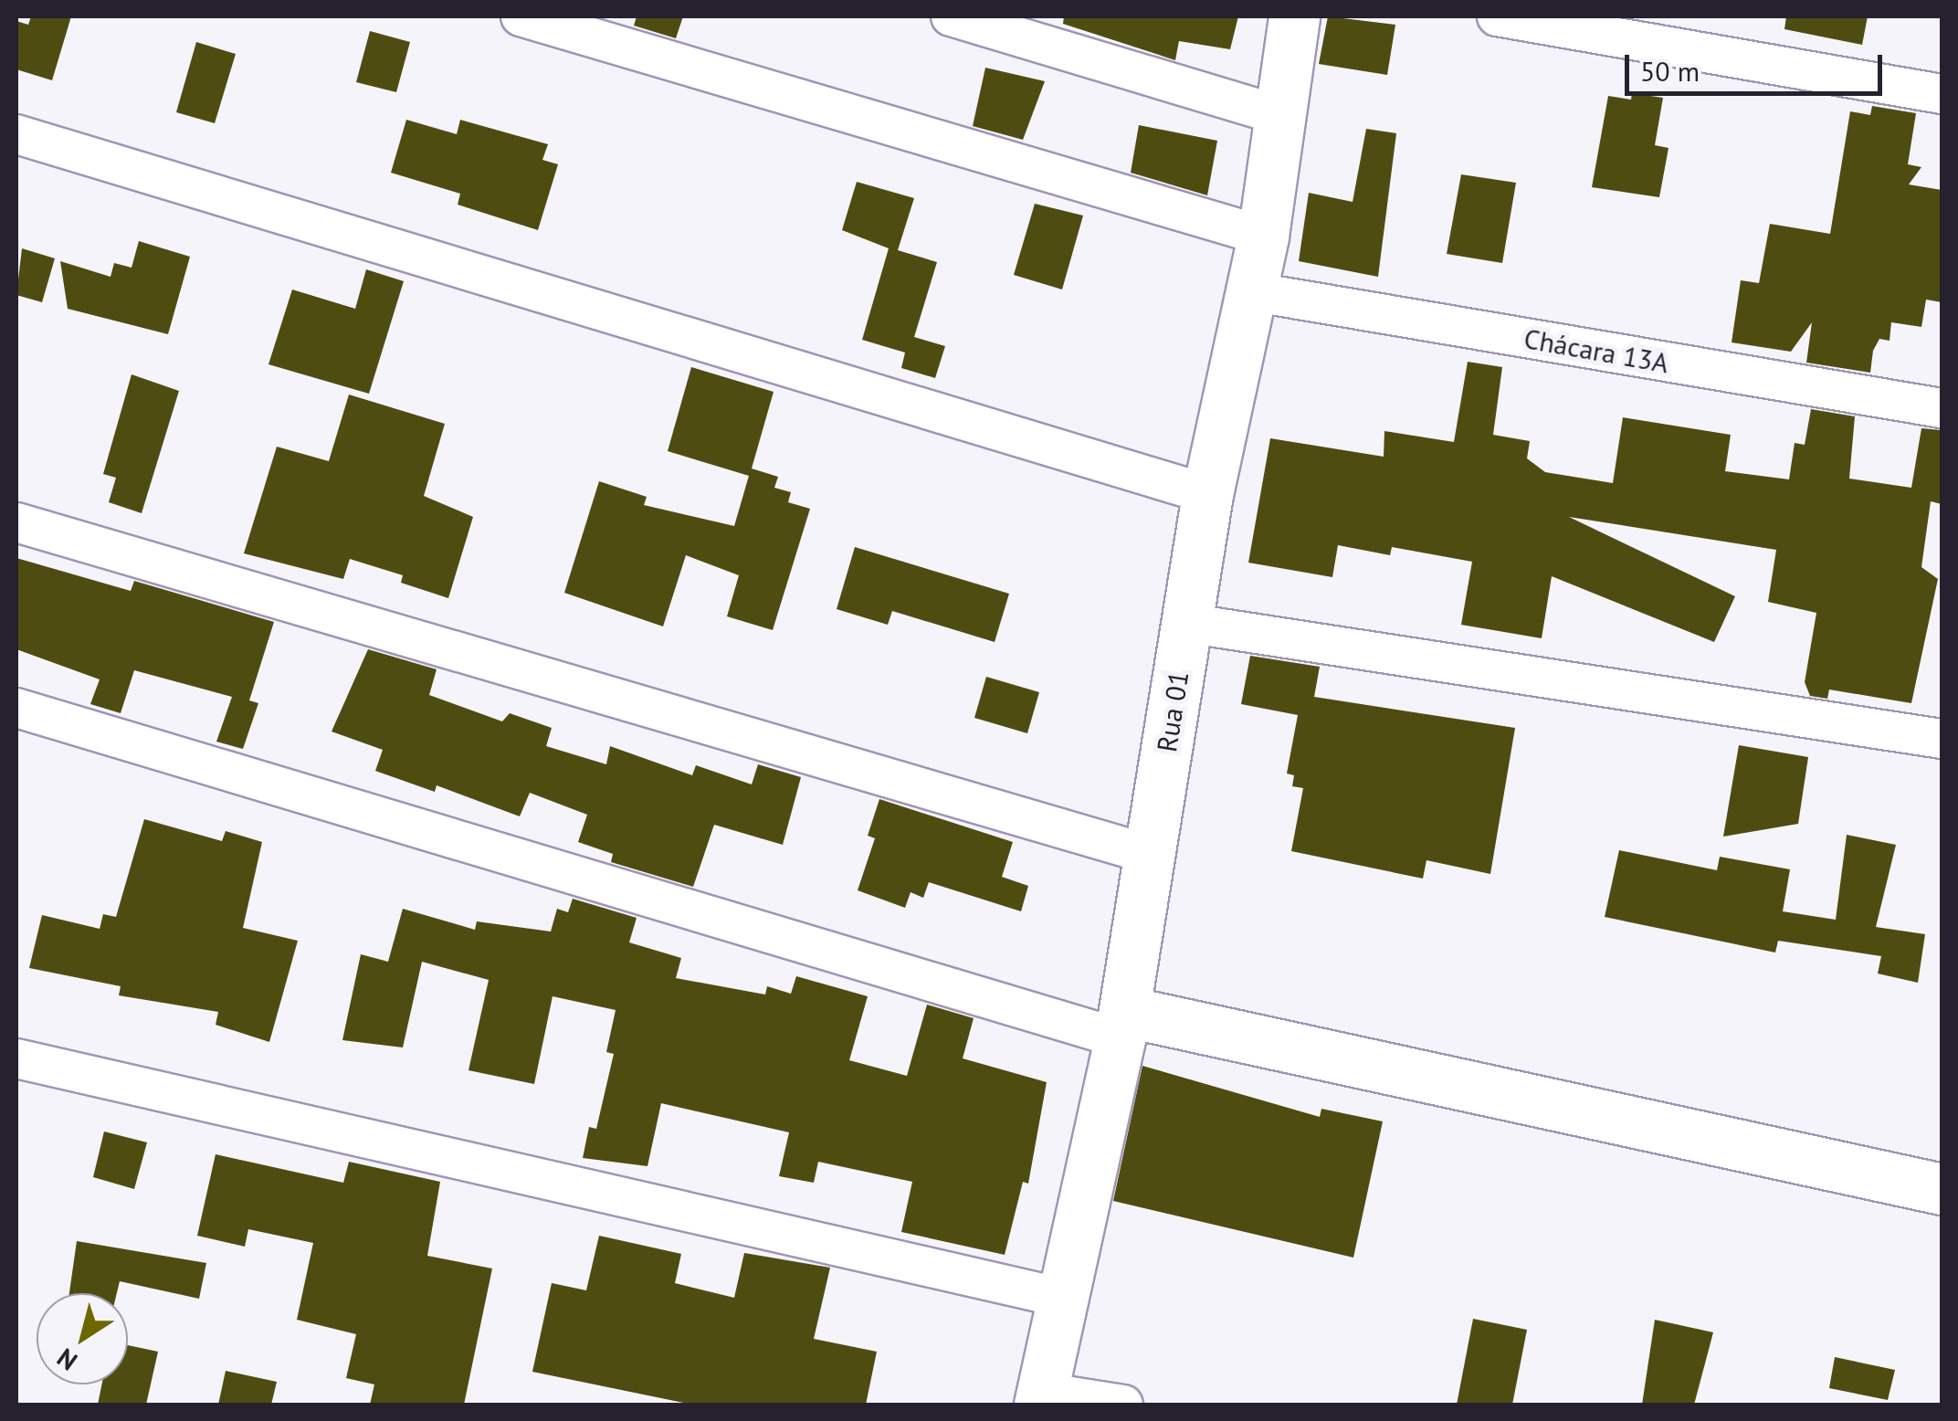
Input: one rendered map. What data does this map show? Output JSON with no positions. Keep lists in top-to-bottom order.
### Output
{
  "streets": {
    "street": ["Chácara 13A", "Rua 01"]
  },
  "crossings": [
    ["Chácara 13A", "Rua 01"]
  ],
  "scale_bar": "50 m",
  "north": "bottom left"
}
